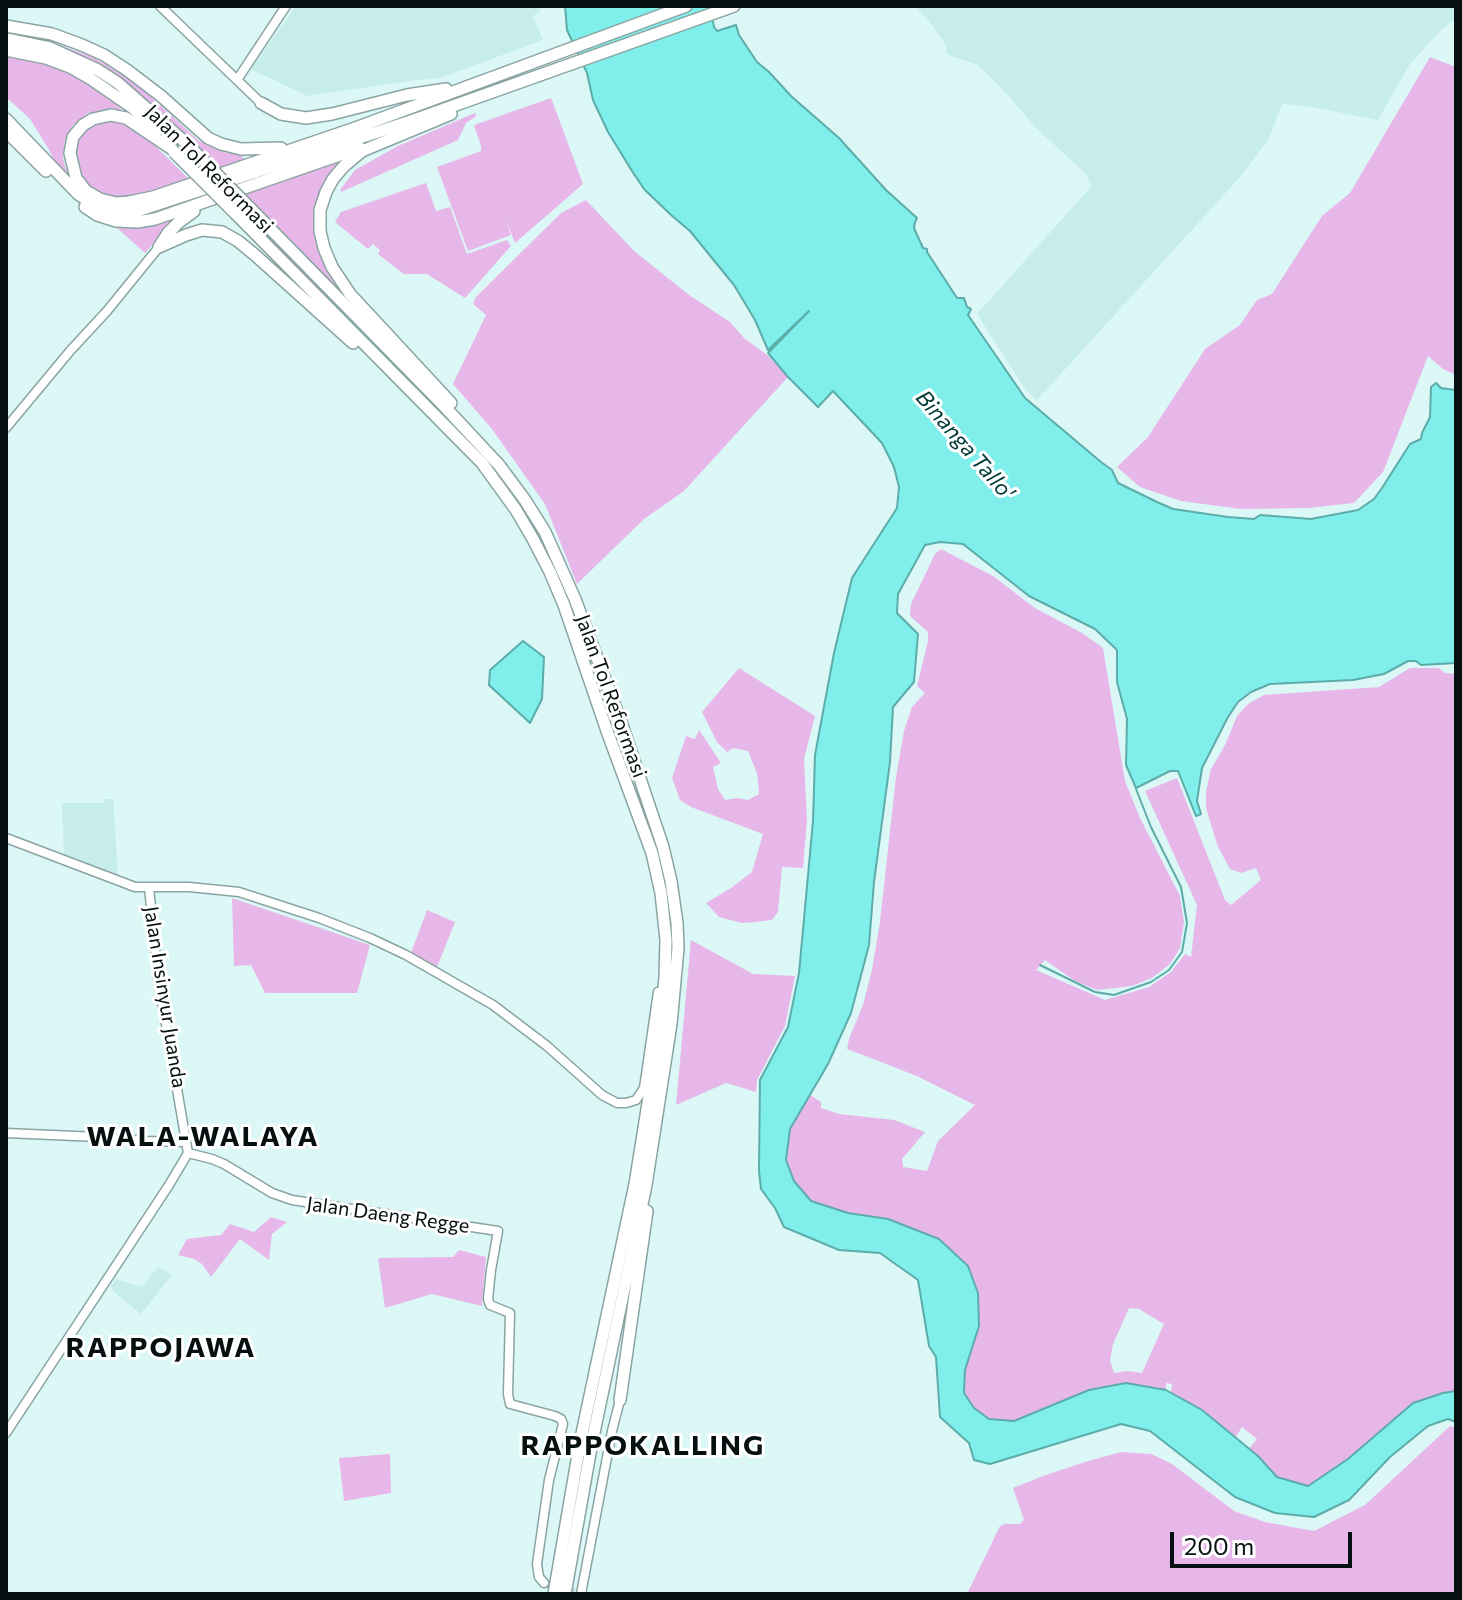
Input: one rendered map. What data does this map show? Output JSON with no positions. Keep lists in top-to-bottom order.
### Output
{
  "streets": {
    "highway": ["Jalan Tol Reformasi"],
    "street": ["Jalan Insinyur Juanda", "Jalan Daeng Regge"]
  },
  "crossings": [
    ["Jalan Insinyur Juanda", "Jalan Daeng Regge"]
  ],
  "districts": ["WALA-WALAYA", "RAPPOJAWA", "RAPPOKALLING"],
  "water": ["Binanga Tallo'"],
  "scale_bar": "200 m"
}
